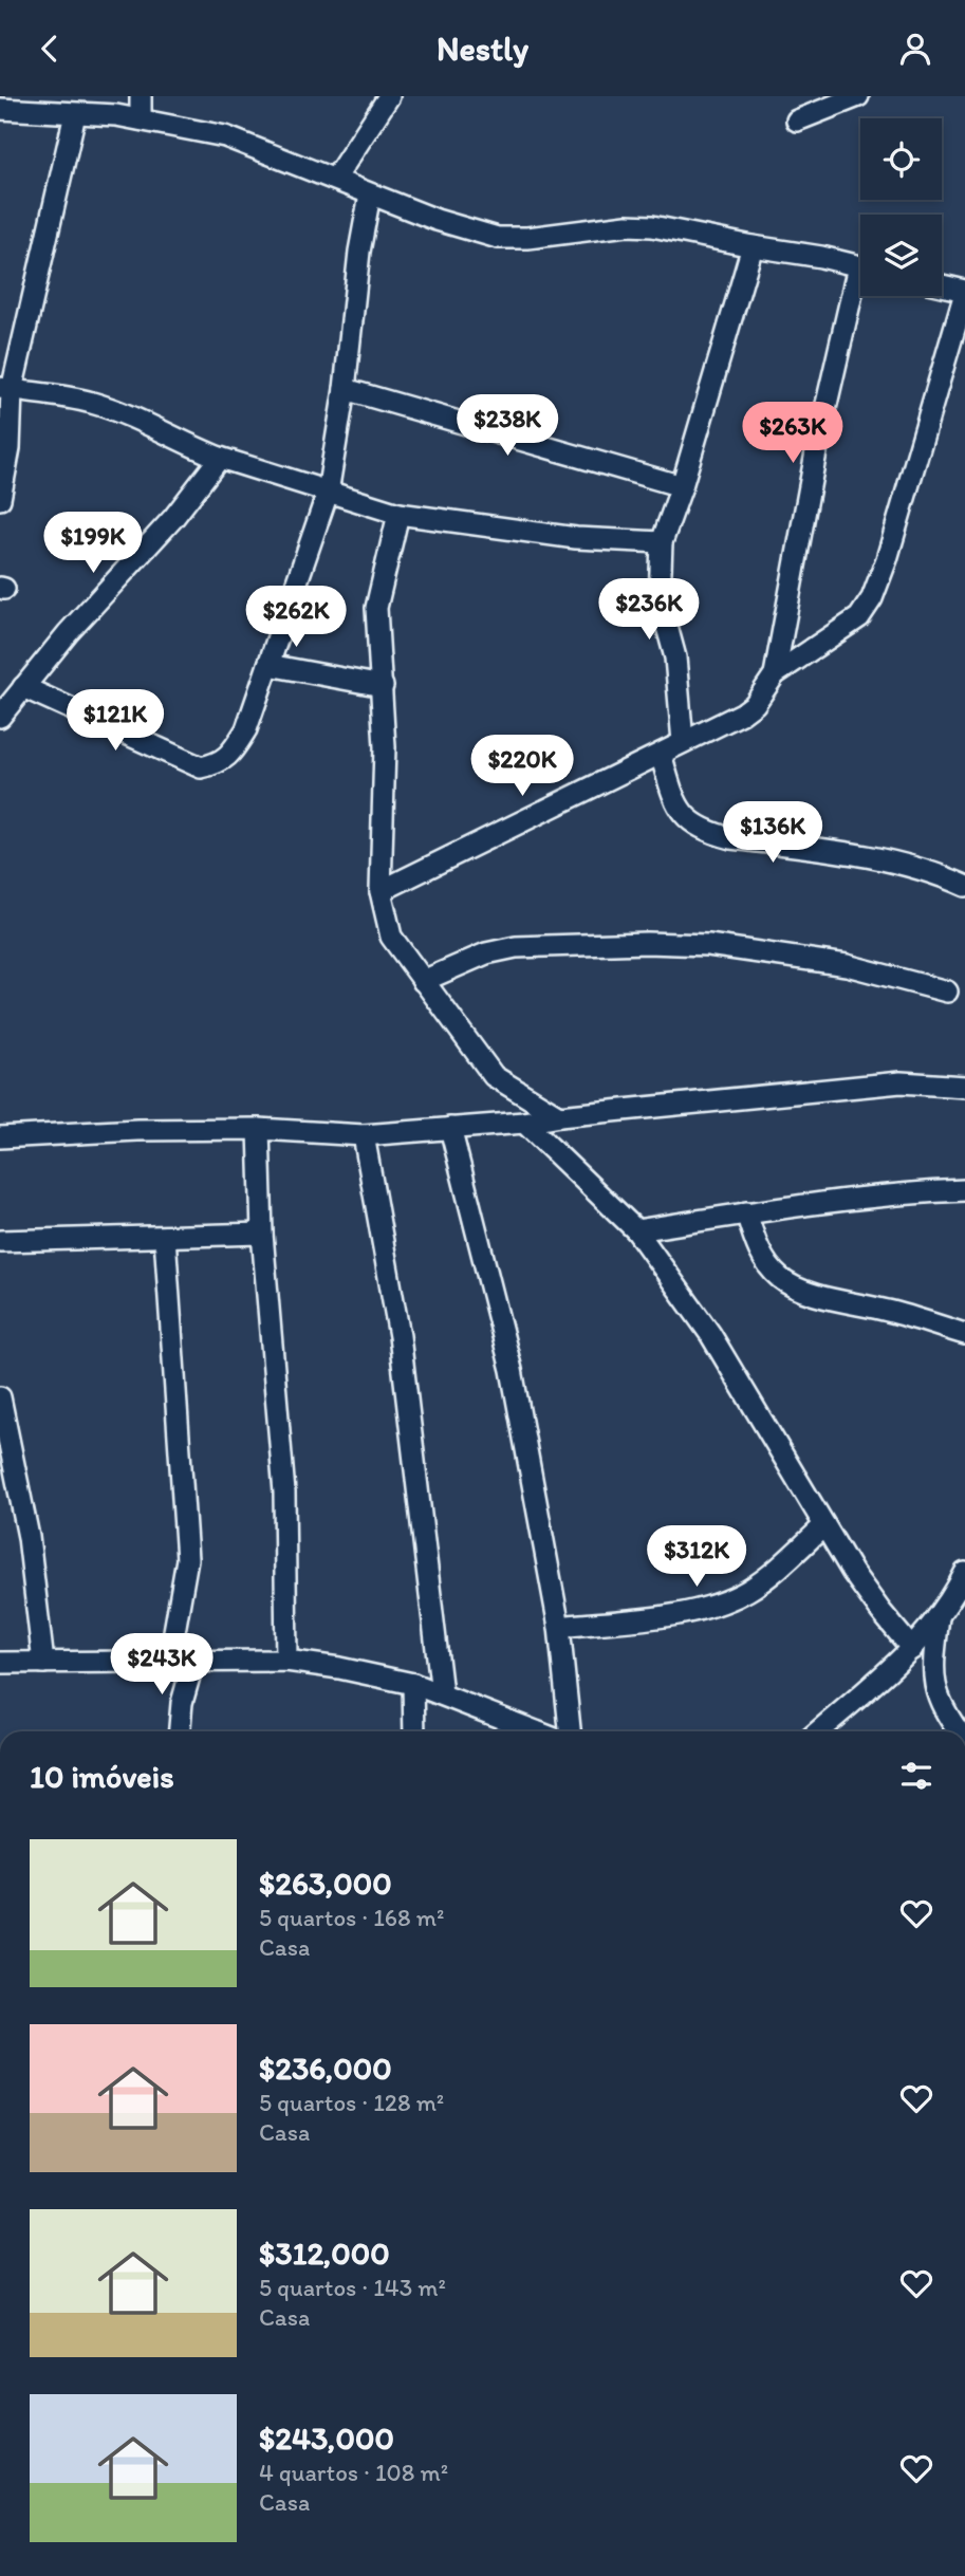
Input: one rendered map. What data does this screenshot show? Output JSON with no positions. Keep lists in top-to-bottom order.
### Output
{
  "page": {
    "header": "Nestly",
    "price": [
      "$238K",
      "$263K",
      "$199K",
      "$236K",
      "$262K",
      "$121K",
      "$220K",
      "$136K",
      "$312K",
      "$243K"
    ],
    "heading": "10 imóveis",
    "list": [
      {
        "name": "$263,000",
        "note": "5 quartos · 168 m² · Casa"
      },
      {
        "name": "$236,000",
        "note": "5 quartos · 128 m² · Casa"
      },
      {
        "name": "$312,000",
        "note": "5 quartos · 143 m² · Casa"
      },
      {
        "name": "$243,000",
        "note": "4 quartos · 108 m² · Casa"
      }
    ]
  }
}
